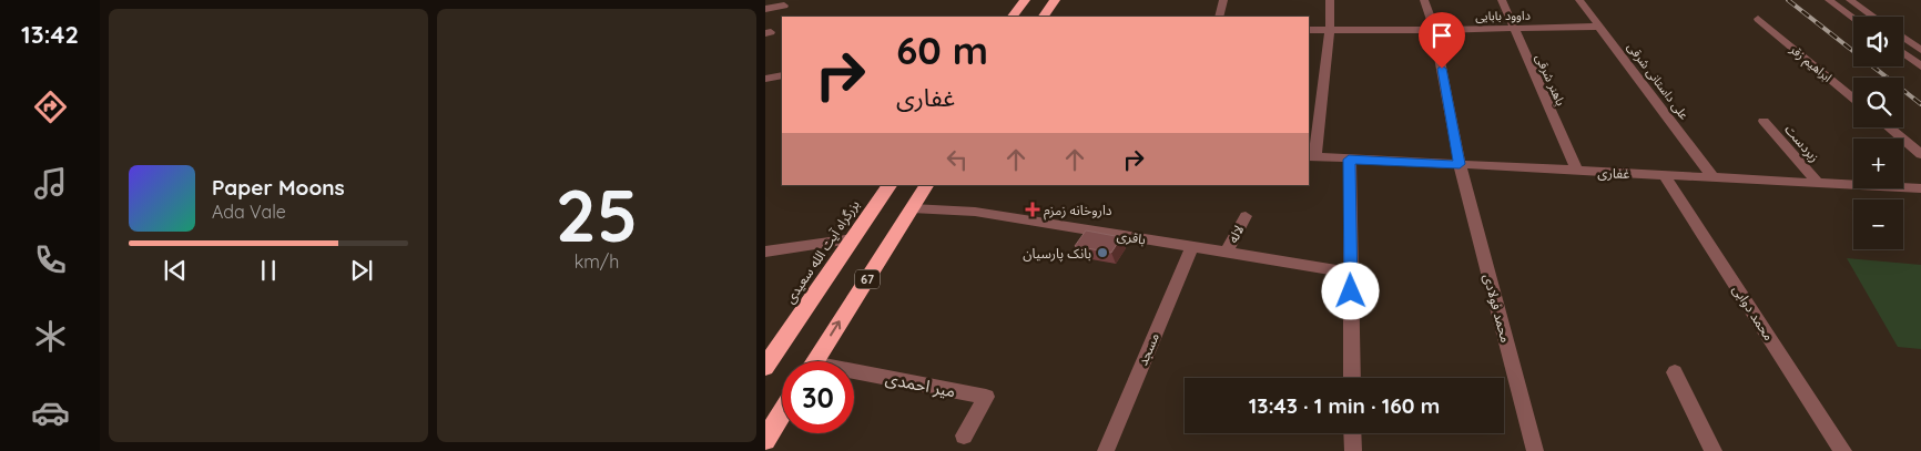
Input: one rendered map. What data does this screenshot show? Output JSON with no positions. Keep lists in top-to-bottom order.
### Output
{
  "streets": {
    "highway": ["بزرگراه آیت الله سعیدی", "67"],
    "street": [
      "داوود بابایی",
      "ابراهیم زقر",
      "باهنر شرقی",
      "علی داستانی شرقی",
      "زبردست",
      "غفاری",
      "لاله",
      "باقری",
      "محمد فولادی",
      "محمد دوابی",
      "مسجد",
      "میر احمدی"
    ]
  },
  "crossings": [
    ["داوود بابایی", "باهنر شرقی"],
    ["داوود بابایی", "علی داستانی شرقی"],
    ["داوود بابایی", "محمد فولادی"],
    ["باهنر شرقی", "غفاری"],
    ["علی داستانی شرقی", "غفاری"],
    ["زبردست", "غفاری"],
    ["غفاری", "محمد فولادی"],
    ["غفاری", "محمد دوابی"],
    ["لاله", "باقری"],
    ["باقری", "67"],
    ["باقری", "مسجد"]
  ],
  "places": {
    "health": ["داروخانه زمزم"],
    "other": ["بانک پارسیان"]
  },
  "page": {
    "tabs": "13:42",
    "tile": ["25", "km/h"],
    "map_buttons": ["+", "−"],
    "turn": ["60 m", "غفاری"],
    "song": ["Paper Moons", "Ada Vale"],
    "limit": "30",
    "trip": "13:43 · 1 min · 160 m"
  }
}
